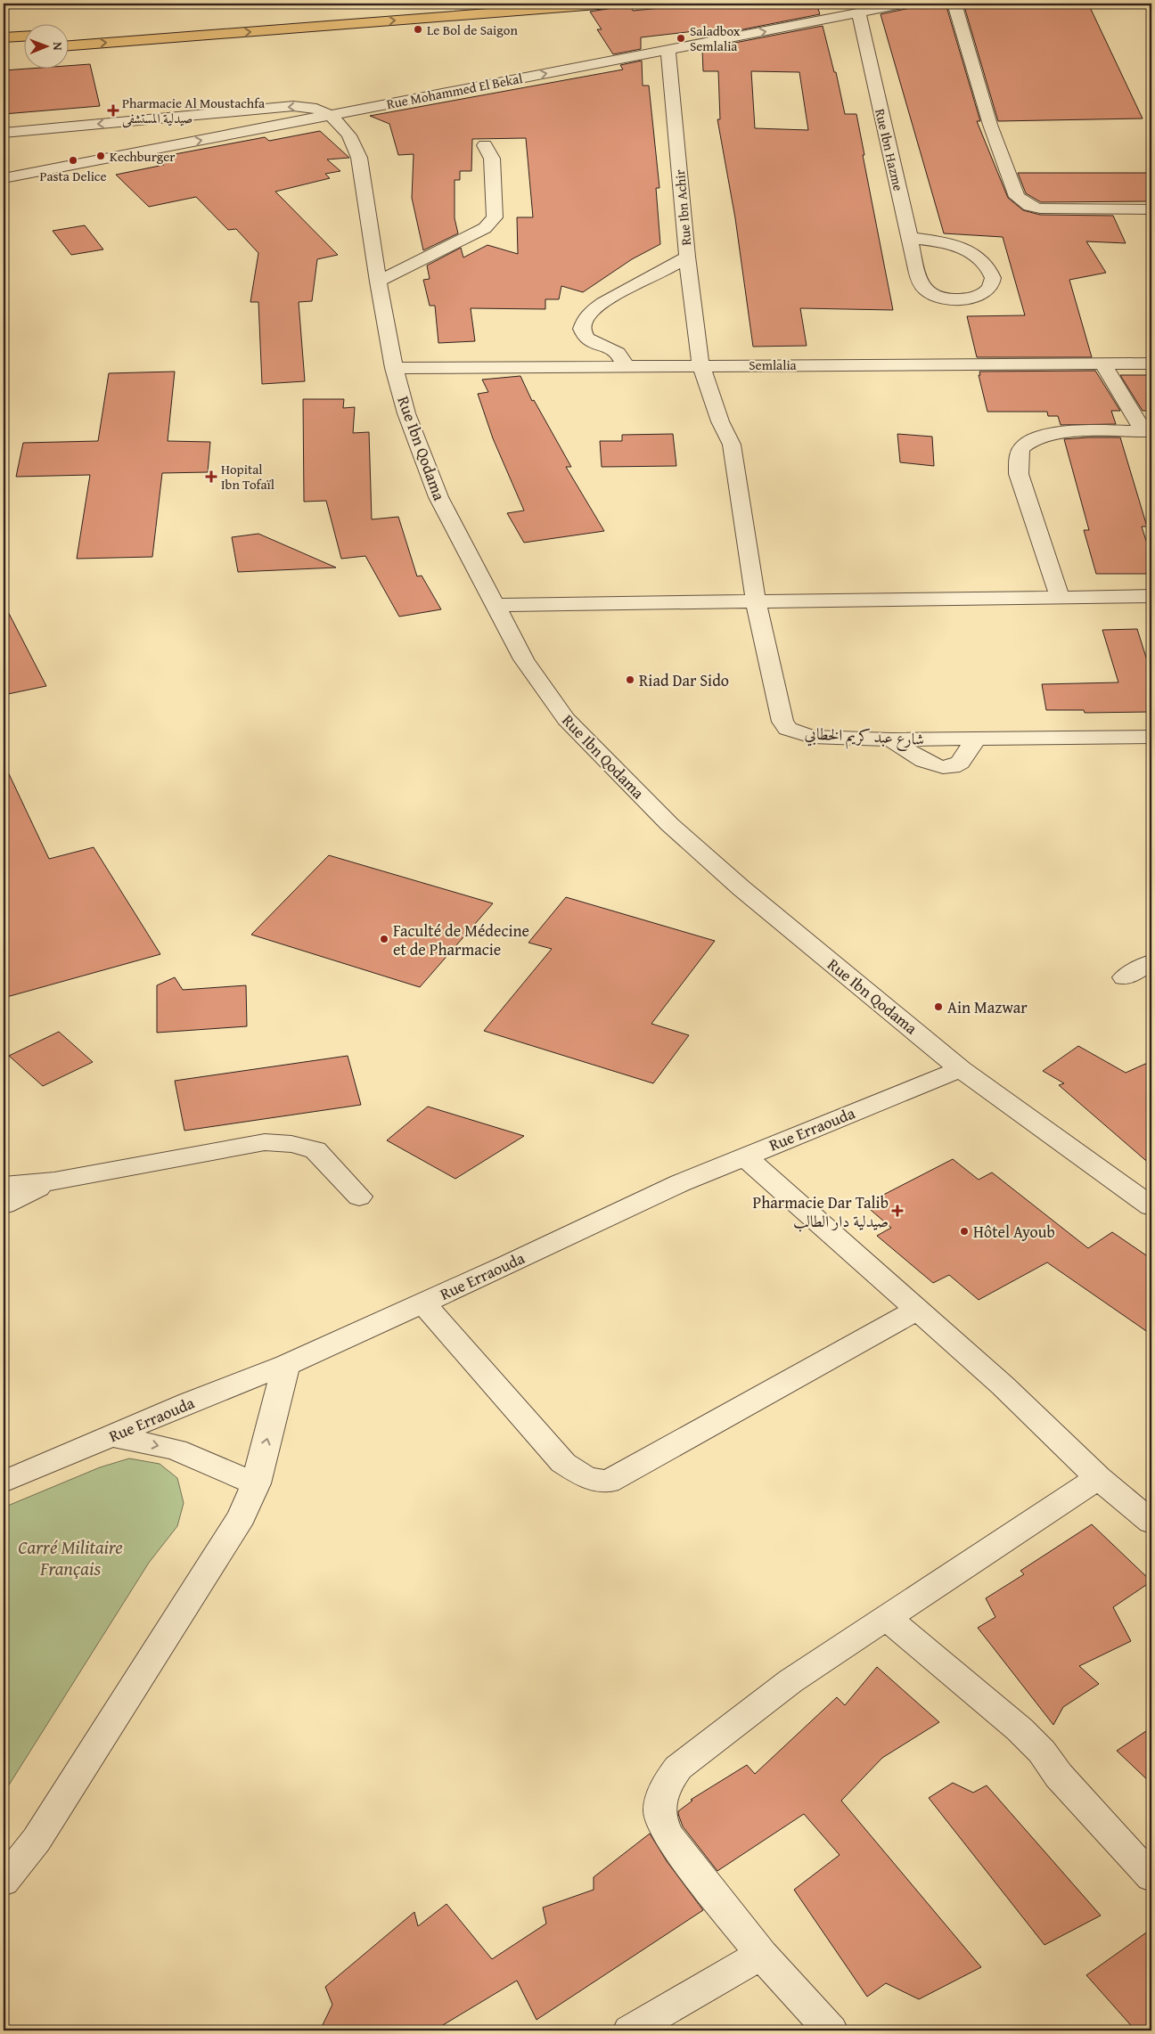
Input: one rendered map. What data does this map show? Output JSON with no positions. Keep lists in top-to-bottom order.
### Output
{
  "streets": {
    "street": [
      "Rue Mohammed El Bekal",
      "Rue Ibn Hazme",
      "Rue Ibn Achir",
      "Semlalia",
      "Rue Ibn Qodama",
      "شارع عبد كريم الخطابي",
      "Rue Erraouda"
    ]
  },
  "crossings": [
    ["Rue Mohammed El Bekal", "Rue Ibn Hazme"],
    ["Rue Mohammed El Bekal", "Rue Ibn Achir"],
    ["Rue Mohammed El Bekal", "Rue Ibn Qodama"],
    ["Rue Ibn Achir", "Semlalia"],
    ["Rue Ibn Achir", "شارع عبد كريم الخطابي"],
    ["Semlalia", "Rue Ibn Qodama"],
    ["Rue Ibn Qodama", "Rue Erraouda"]
  ],
  "parks": ["Carré Militaire Français"],
  "places": {
    "other": [
      "Le Bol de Saigon",
      "Saladbox Semlalia",
      "Kechburger",
      "Pasta Delice",
      "Riad Dar Sido",
      "Faculté de Médecine et de Pharmacie",
      "Ain Mazwar",
      "Hôtel Ayoub"
    ],
    "health": ["Pharmacie Al Moustachfa صيدلية المستشفى", "Hopital Ibn Tofaïl", "Pharmacie Dar Talib صيدلية دار الطالب"]
  },
  "north": "right"
}
